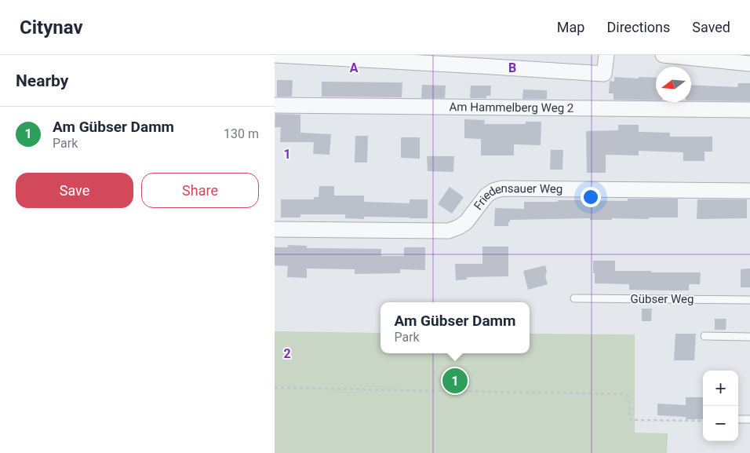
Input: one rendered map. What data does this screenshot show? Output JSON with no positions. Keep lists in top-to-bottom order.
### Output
{
  "streets": {
    "street": ["Am Hammelberg Weg 2", "Friedensauer Weg"],
    "lane": ["Gübser Weg"]
  },
  "north": "left",
  "page": {
    "header": "Citynav",
    "nav": ["Map", "Directions", "Saved"],
    "heading": "Nearby",
    "list": [
      {
        "mark": "1",
        "name": "Am Gübser Damm",
        "note": "Park",
        "value": "130 m"
      }
    ],
    "buttons": ["Save", "Share"],
    "popup": ["Am Gübser Damm", "Park"],
    "pins": "1",
    "map_buttons": ["+", "−"]
  },
  "grid": {
    "columns": ["A", "B"],
    "rows": ["1", "2"]
  }
}
